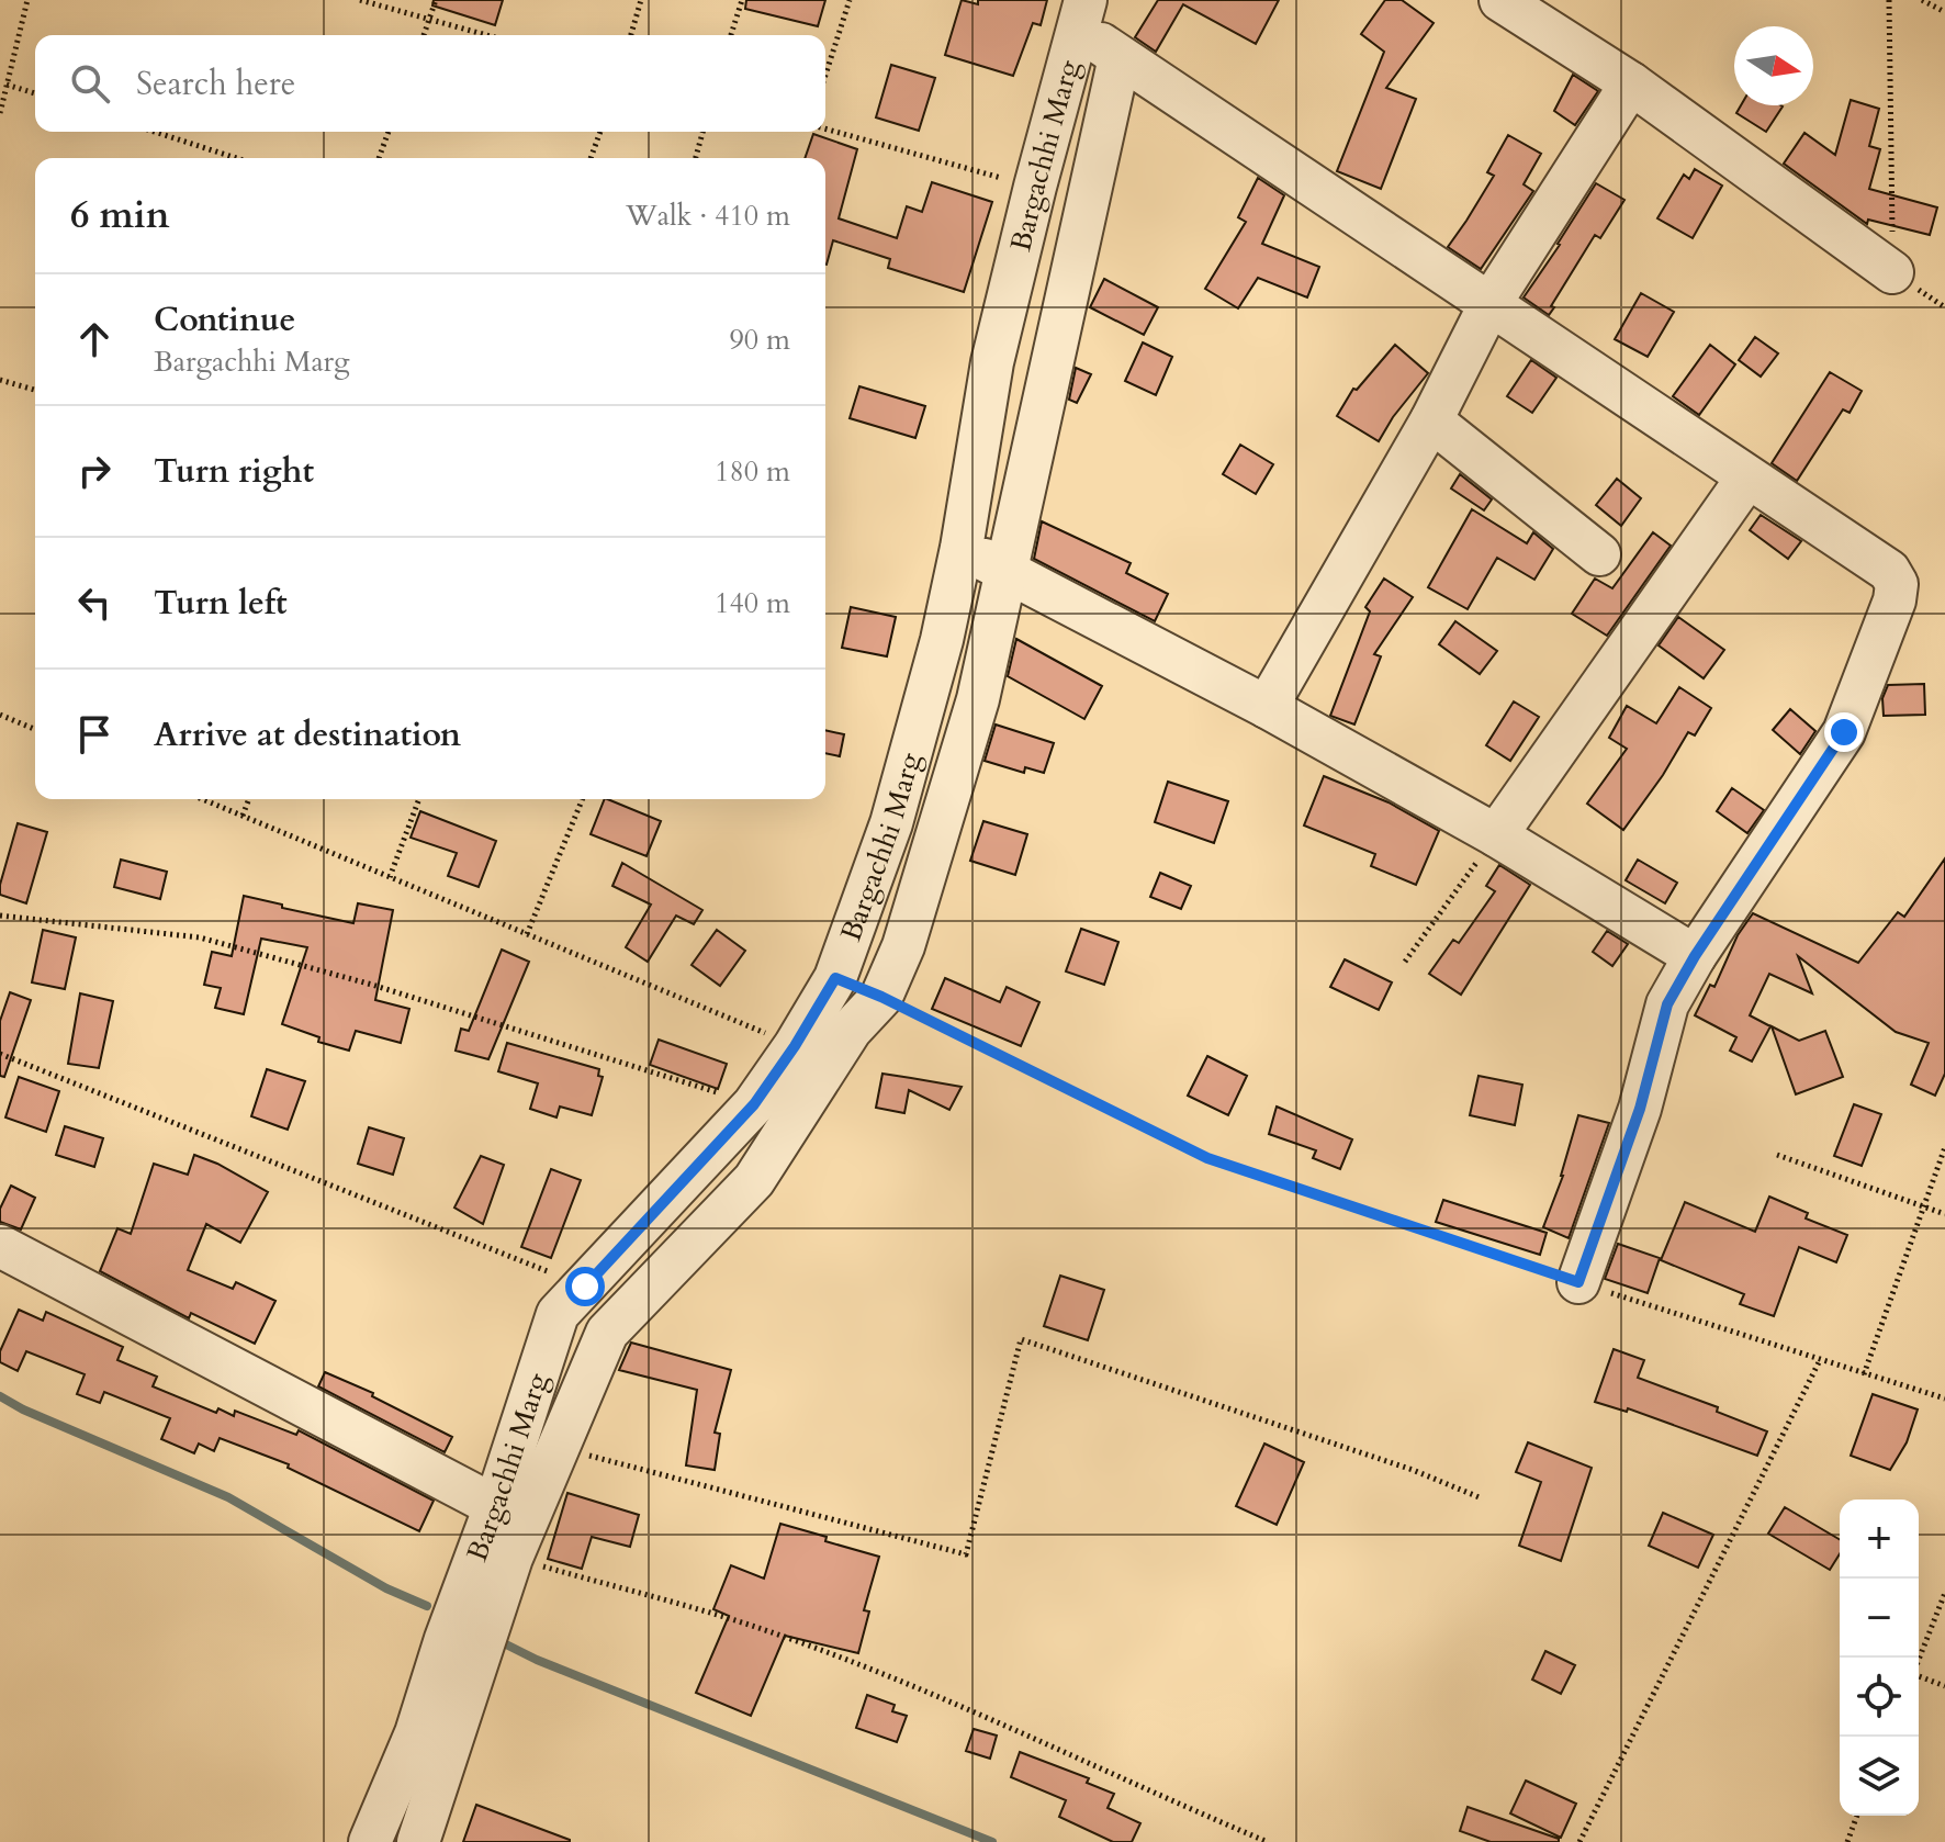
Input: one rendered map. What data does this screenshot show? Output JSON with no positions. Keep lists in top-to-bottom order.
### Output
{
  "streets": {
    "street": ["Bargachhi Marg"]
  },
  "north": "right",
  "page": {
    "search": "Search here",
    "heading": ["6 min", "Walk · 410 m"],
    "list": [
      ["Continue", "Bargachhi Marg", "90 m"],
      ["Turn right", "180 m"],
      ["Turn left", "140 m"],
      "Arrive at destination"
    ],
    "map_buttons": ["+", "−"]
  }
}
